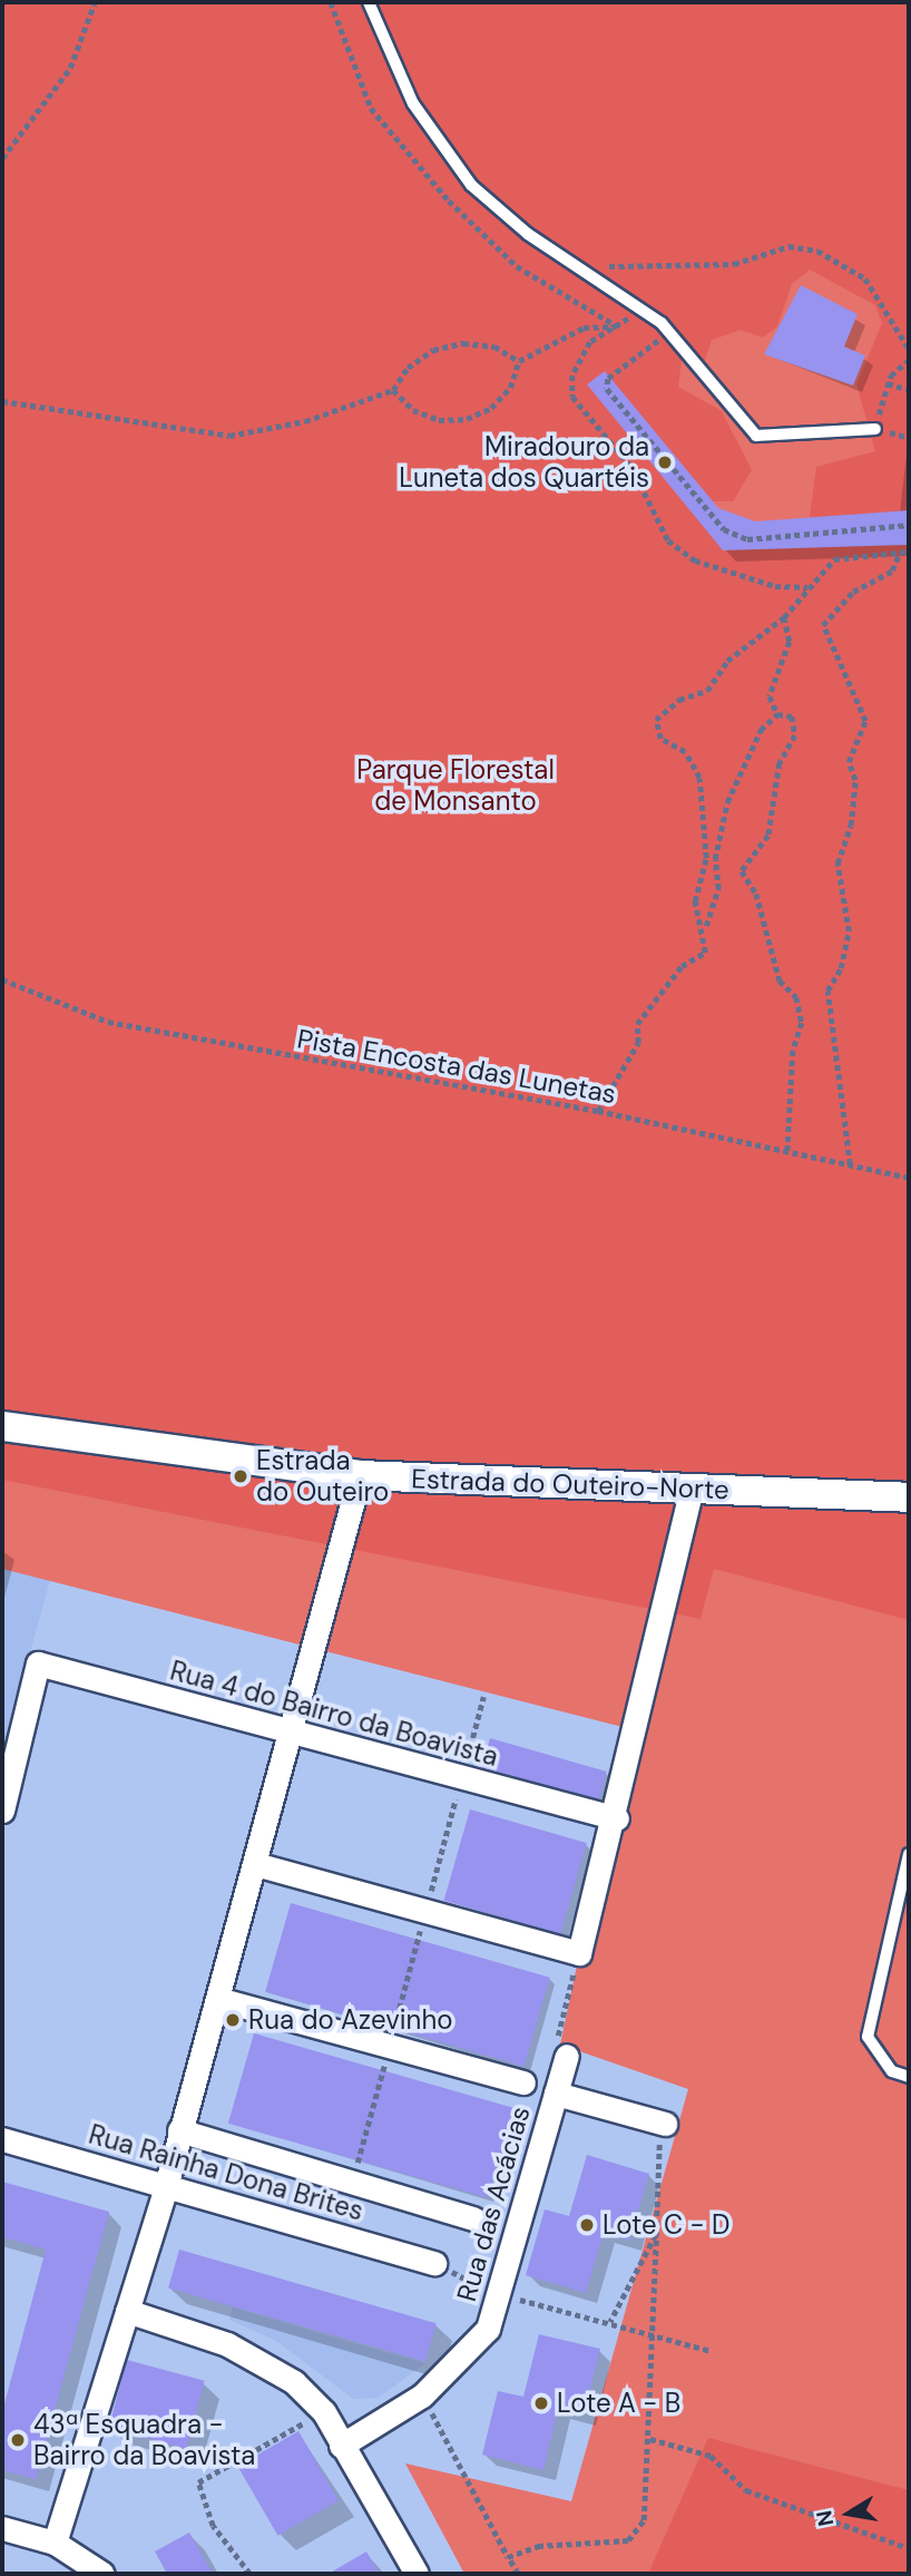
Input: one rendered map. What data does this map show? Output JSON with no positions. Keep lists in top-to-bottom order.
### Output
{
  "streets": {
    "street": [
      "Estrada do Outeiro-Norte",
      "Rua 4 do Bairro da Boavista",
      "Rua Rainha Dona Brites",
      "Rua das Acácias"
    ],
    "path": ["Pista Encosta das Lunetas"]
  },
  "parks": ["Parque Florestal de Monsanto"],
  "places": [
    "Miradouro da Luneta dos Quartéis",
    "Estrada do Outeiro",
    "Rua do Azevinho",
    "Lote C - D",
    "Lote A - B",
    "43ª Esquadra - Bairro da Boavista"
  ],
  "north": "left"
}
